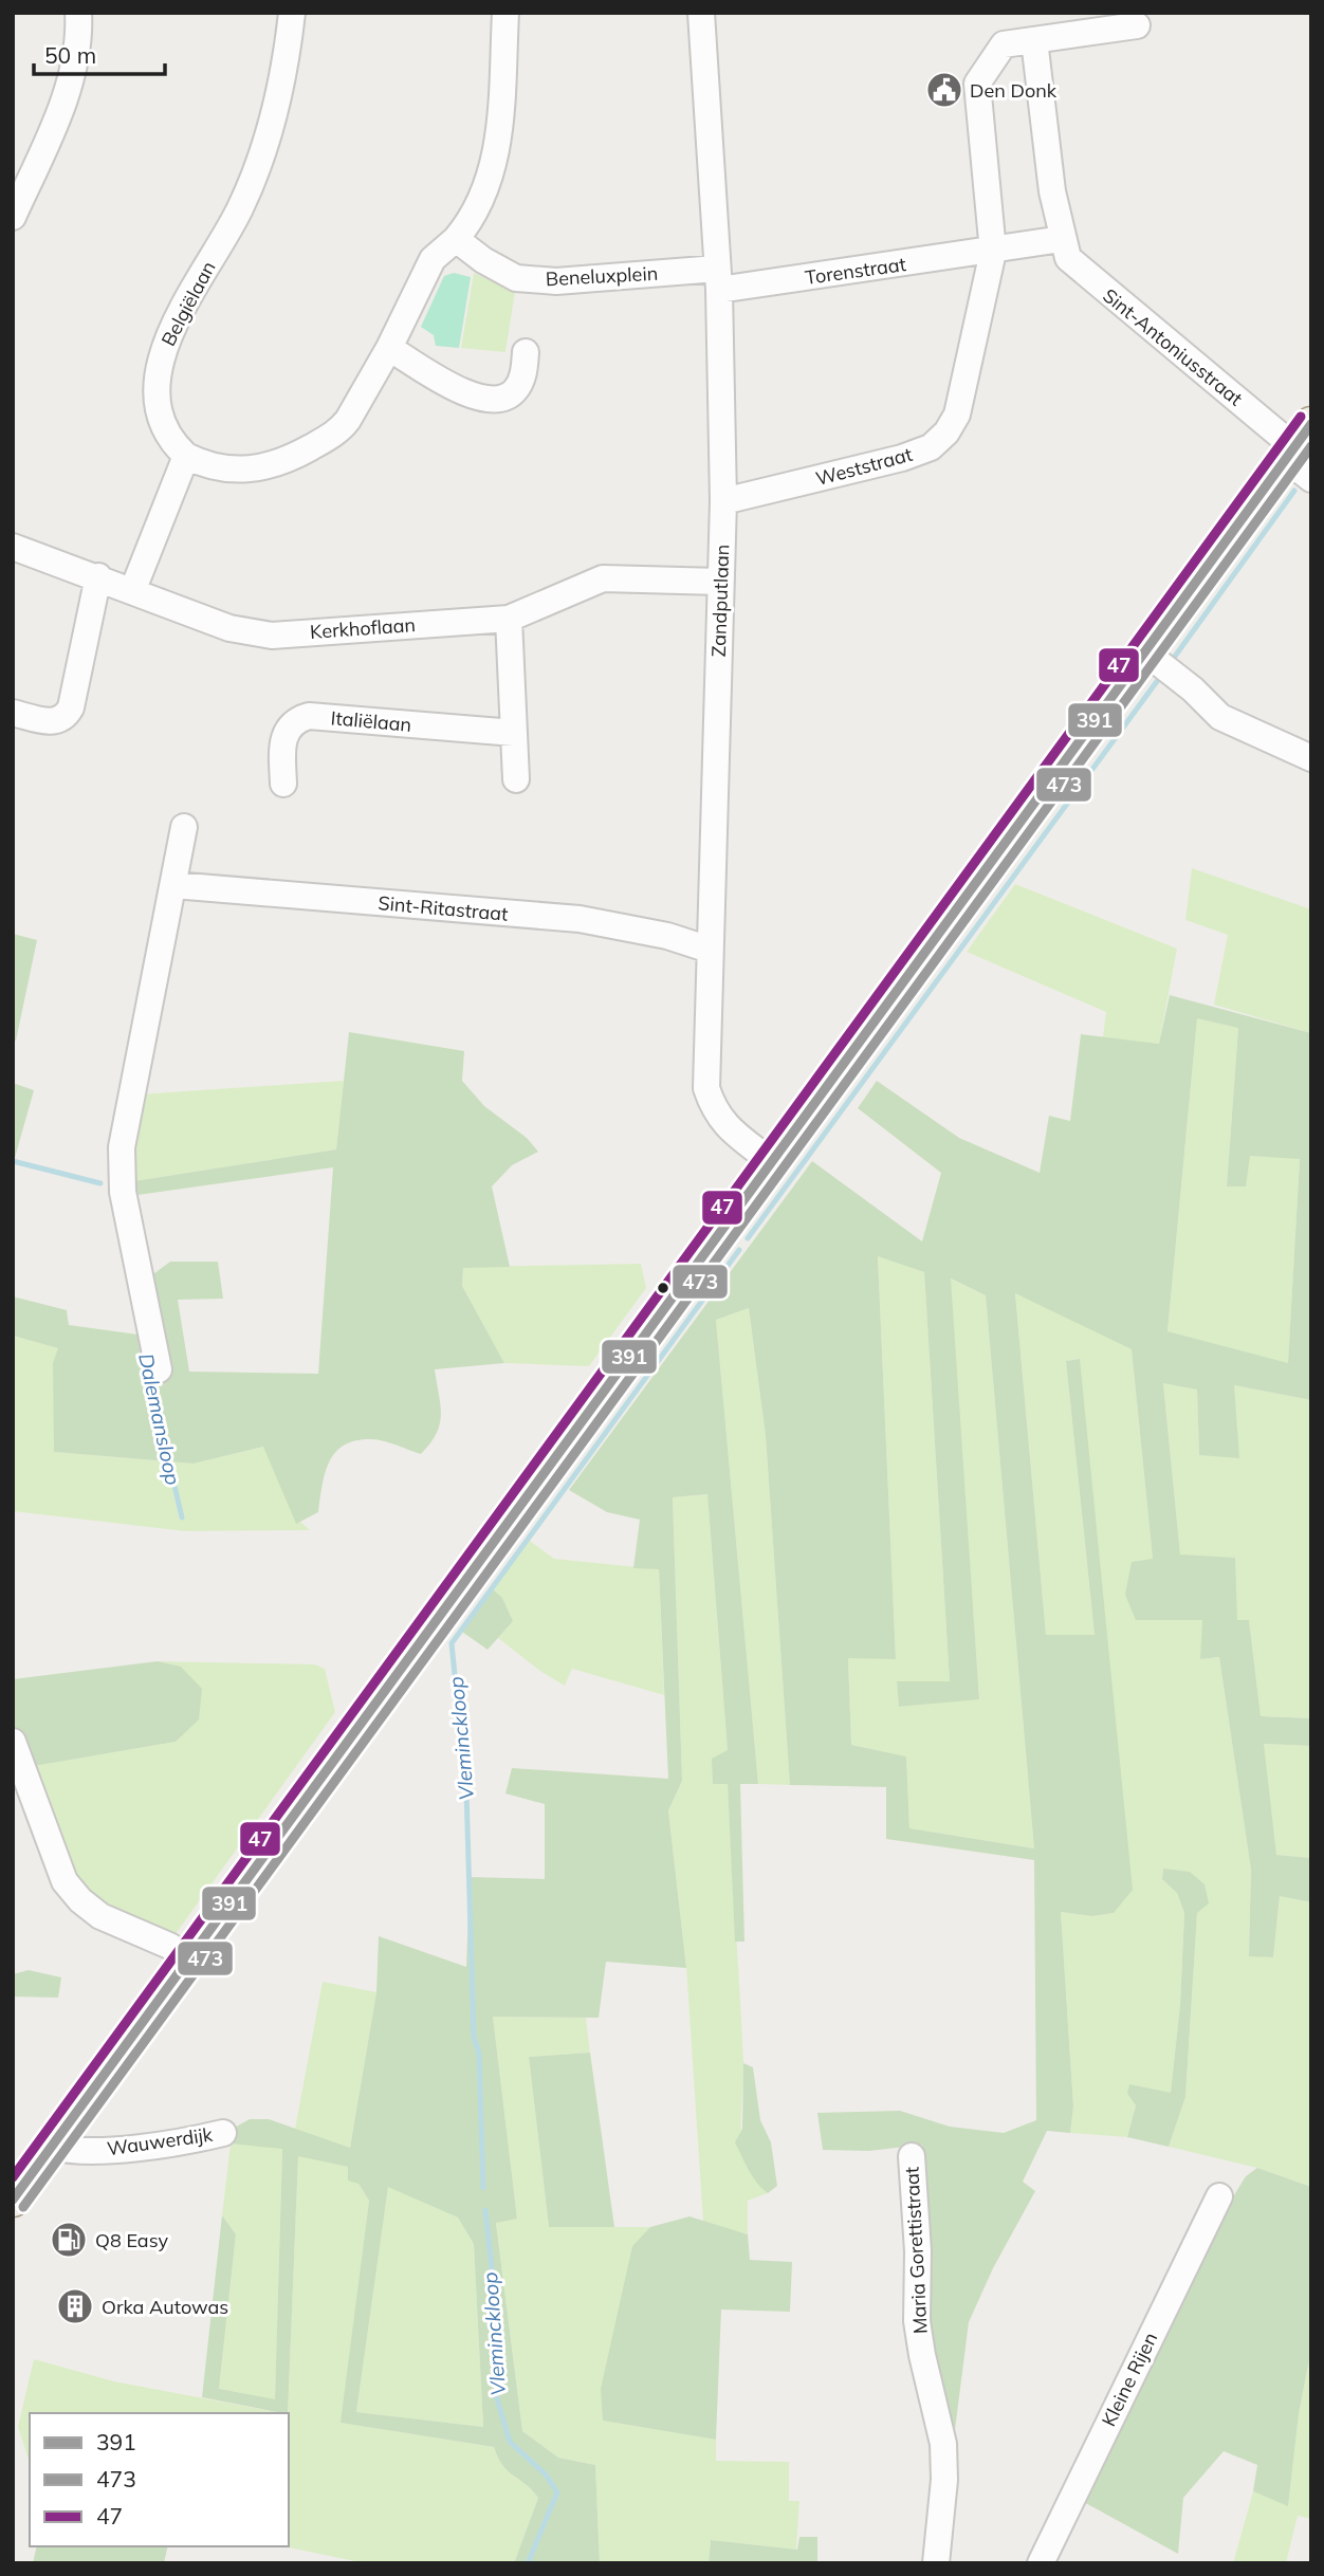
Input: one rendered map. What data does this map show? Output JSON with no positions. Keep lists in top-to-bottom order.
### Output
{
  "streets": {
    "street": [
      "Torenstraat",
      "Beneluxplein",
      "Belgiëlaan",
      "Sint-Antoniusstraat",
      "Weststraat",
      "Zandputlaan",
      "Kerkhoflaan",
      "Italiëlaan",
      "Sint-Ritastraat",
      "Wauwerdijk",
      "Maria Gorettistraat",
      "Kleine Rijen"
    ]
  },
  "crossings": [
    ["Torenstraat", "Beneluxplein"],
    ["Torenstraat", "Weststraat"],
    ["Torenstraat", "Zandputlaan"],
    ["Beneluxplein", "Zandputlaan"],
    ["Weststraat", "Zandputlaan"],
    ["Zandputlaan", "Kerkhoflaan"],
    ["Zandputlaan", "Sint-Ritastraat"]
  ],
  "water": ["Dalemansloop", "Vleminckloop"],
  "places": {
    "public building": ["Den Donk"],
    "fuel station": ["Q8 Easy"],
    "building": ["Orka Autowas"]
  },
  "lines": ["transit line 47", "transit line 391", "transit line 473"],
  "legend": ["391", "473", "47"],
  "scale_bar": "50 m"
}
